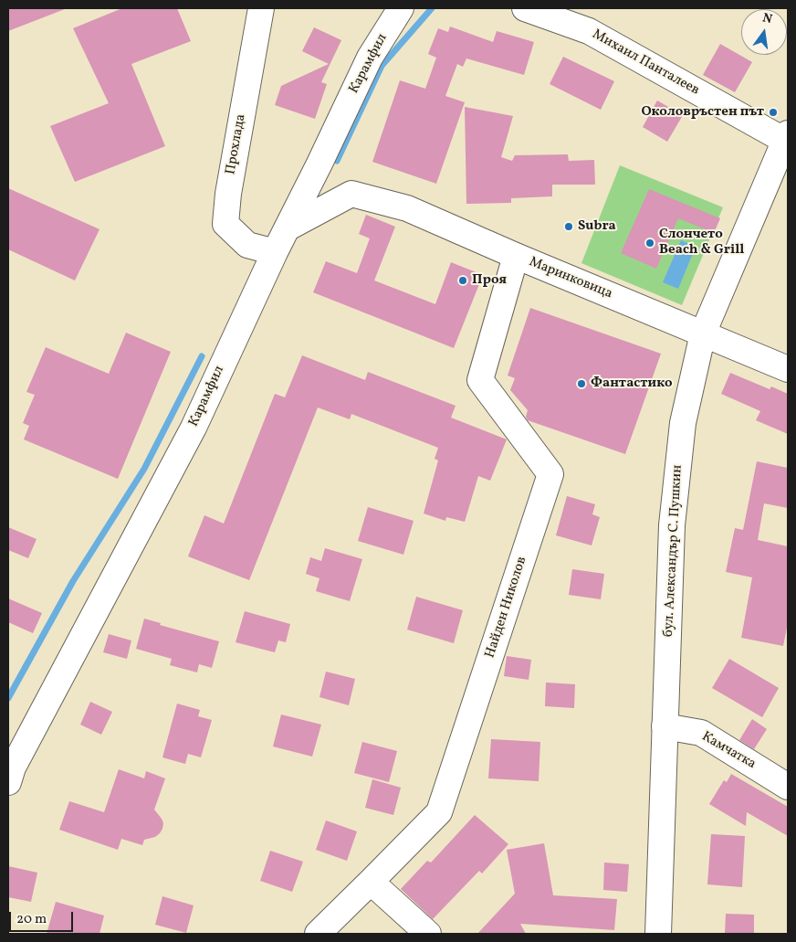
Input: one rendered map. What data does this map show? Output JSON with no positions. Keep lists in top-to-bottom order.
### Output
{
  "streets": {
    "street": [
      "Михаил Панталеев",
      "Карамфил",
      "Прохлада",
      "Маринковица",
      "бул. Александър С. Пушкин",
      "Найден Николов",
      "Камчатка"
    ]
  },
  "crossings": [
    ["Михаил Панталеев", "бул. Александър С. Пушкин"],
    ["Карамфил", "Прохлада"],
    ["Карамфил", "Маринковица"],
    ["Маринковица", "бул. Александър С. Пушкин"],
    ["Маринковица", "Найден Николов"],
    ["бул. Александър С. Пушкин", "Камчатка"]
  ],
  "places": [
    "Околовръстен път",
    "Subra",
    "Слончето Beach & Grill",
    "Проя",
    "Фантастико"
  ],
  "scale_bar": "20 m",
  "north": "top"
}
